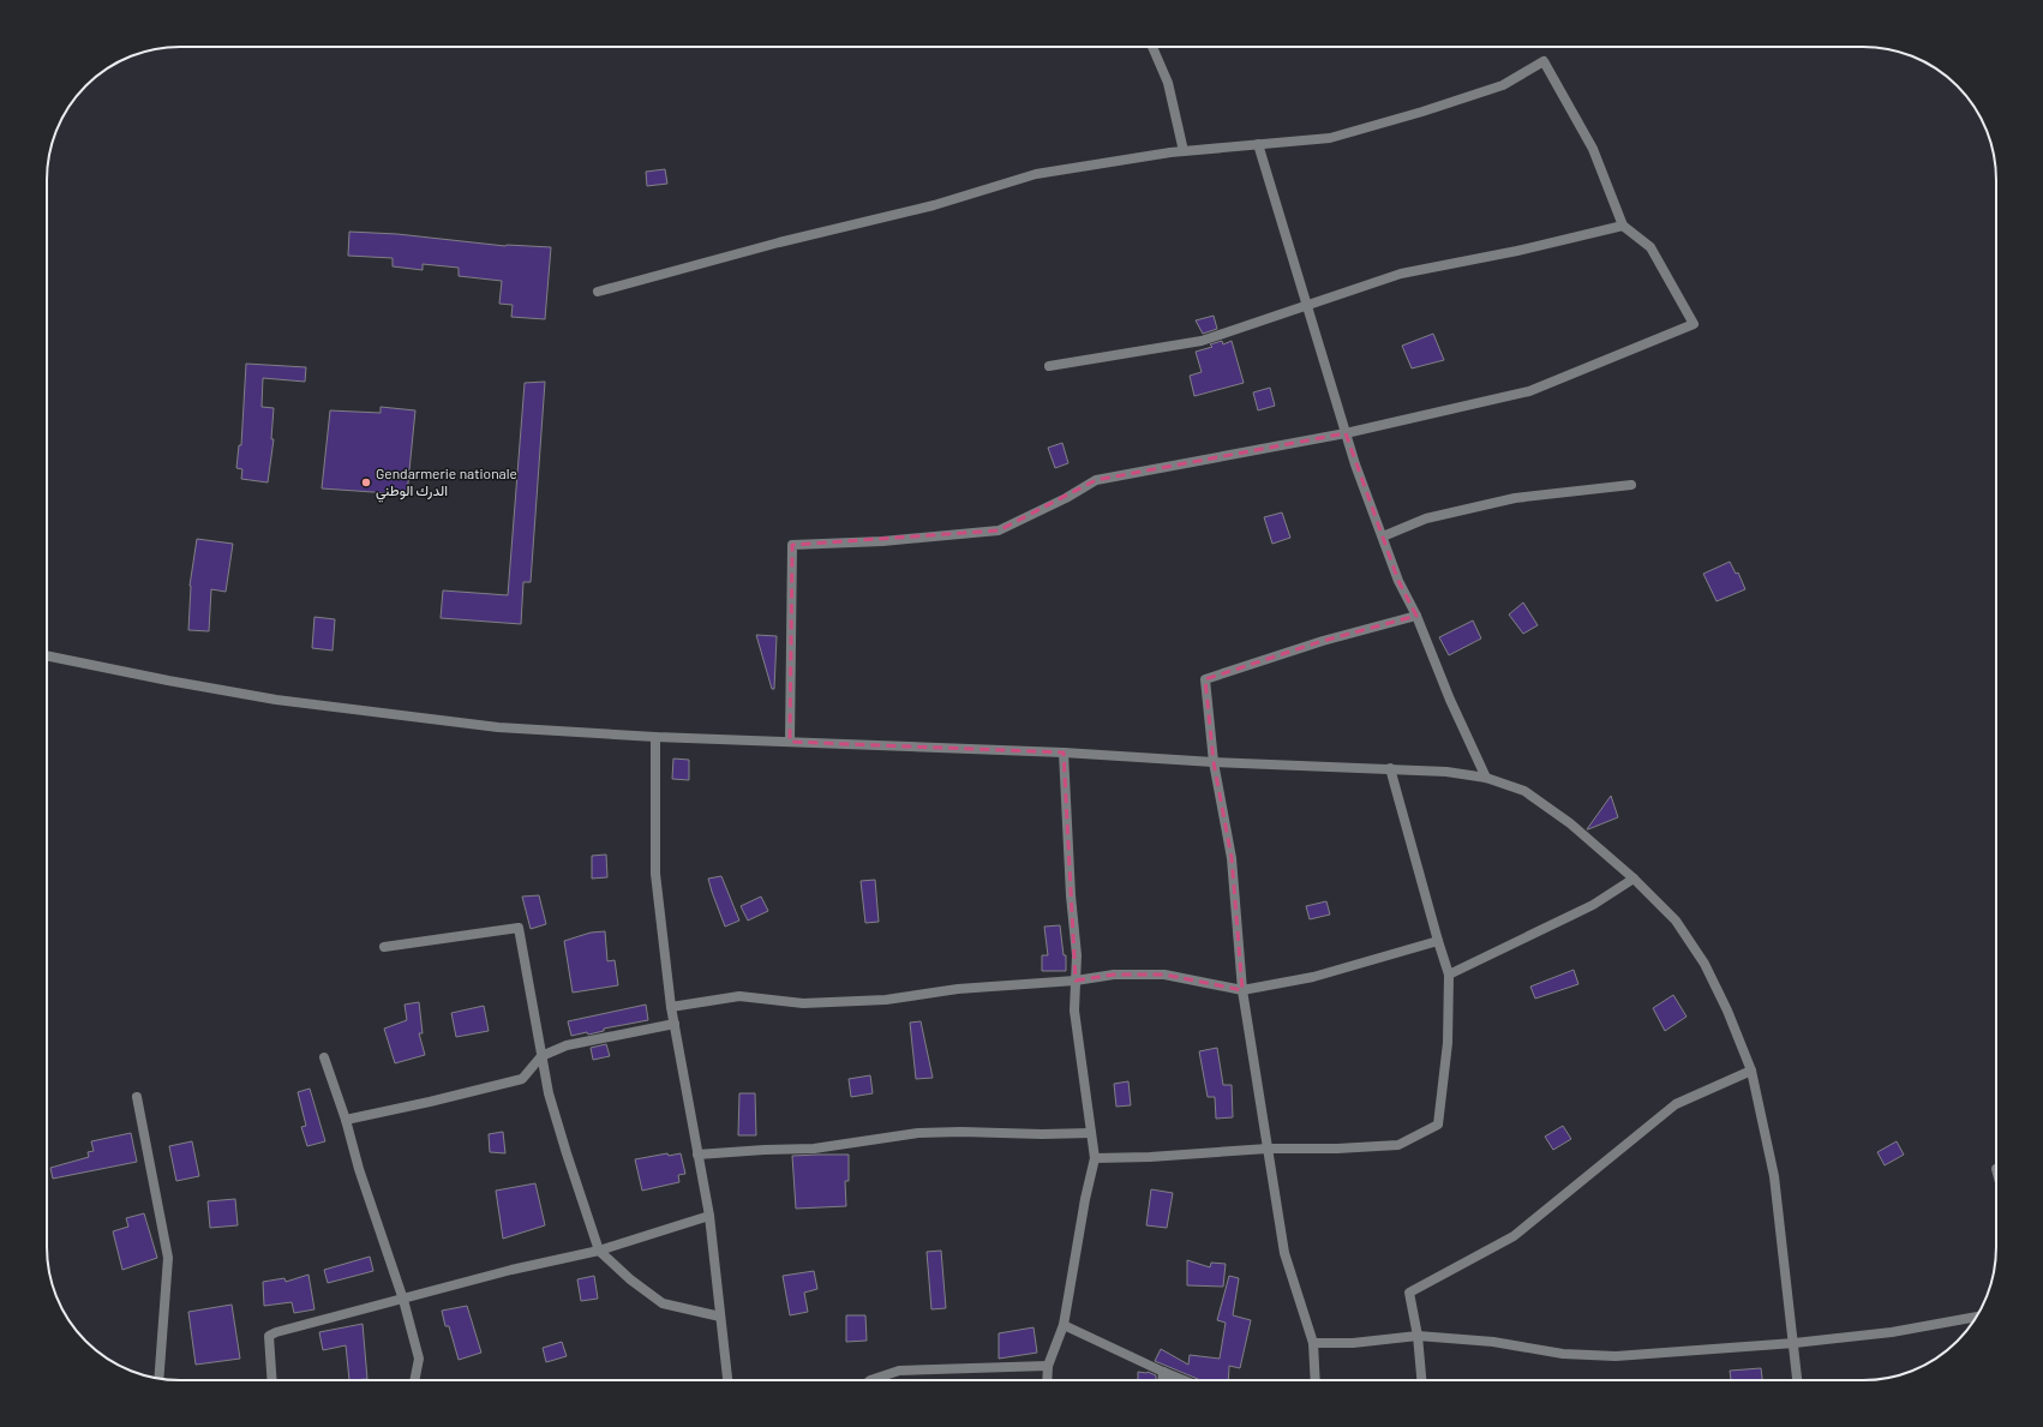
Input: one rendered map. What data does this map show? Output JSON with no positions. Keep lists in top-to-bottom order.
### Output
{
  "places": ["Gendarmerie nationale الدرك الوطني"]
}
